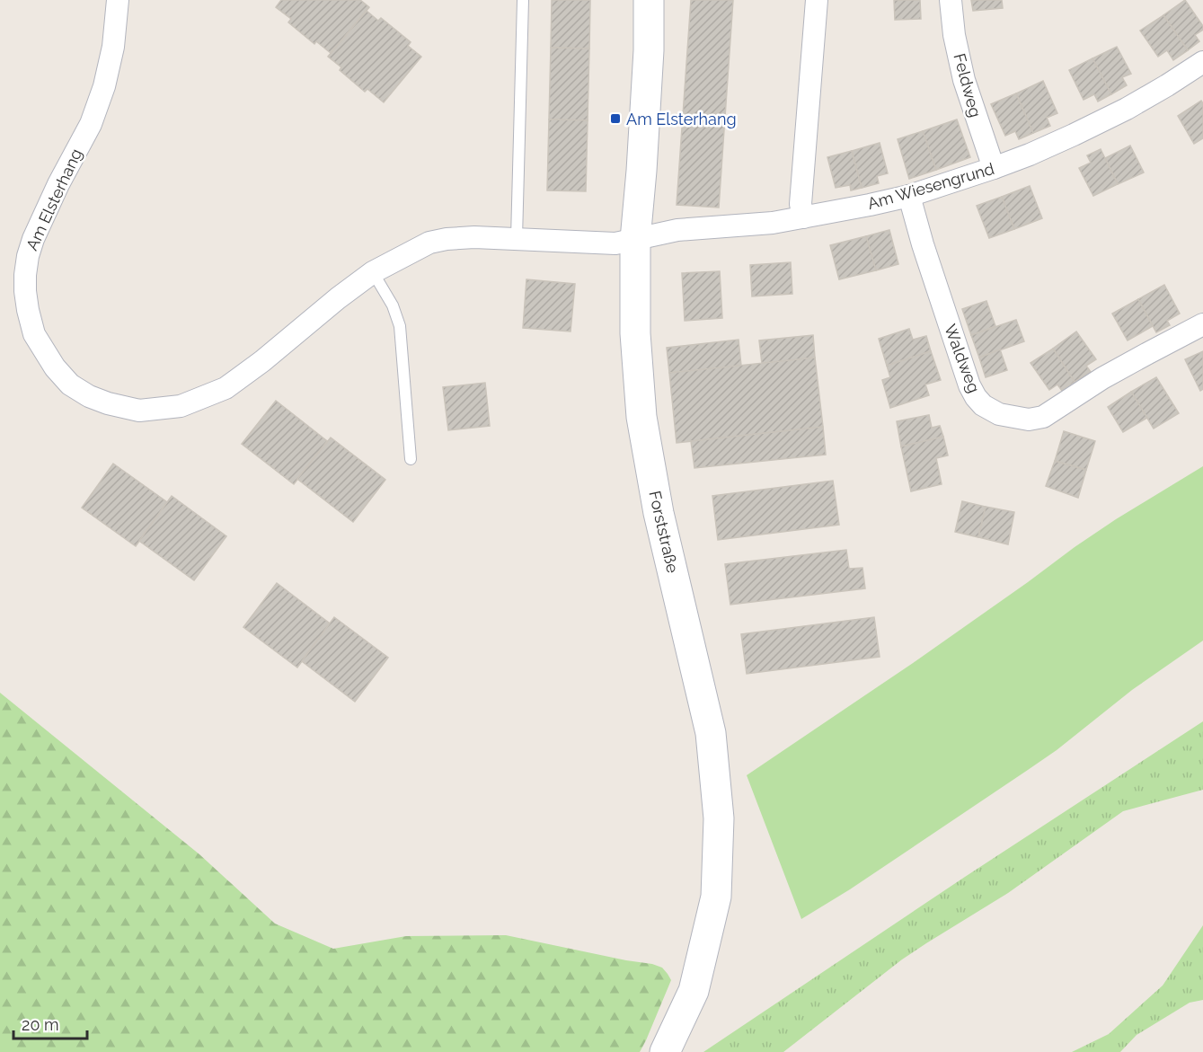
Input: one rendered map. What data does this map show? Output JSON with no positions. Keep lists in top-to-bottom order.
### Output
{
  "streets": {
    "street": [
      "Feldweg",
      "Am Wiesengrund",
      "Am Elsterhang",
      "Waldweg",
      "Forststraße"
    ]
  },
  "crossings": [
    ["Feldweg", "Am Wiesengrund"],
    ["Am Wiesengrund", "Am Elsterhang"],
    ["Am Wiesengrund", "Waldweg"],
    ["Am Wiesengrund", "Forststraße"],
    ["Am Elsterhang", "Forststraße"]
  ],
  "places": {
    "transit": ["Am Elsterhang"]
  },
  "scale_bar": "20 m"
}
